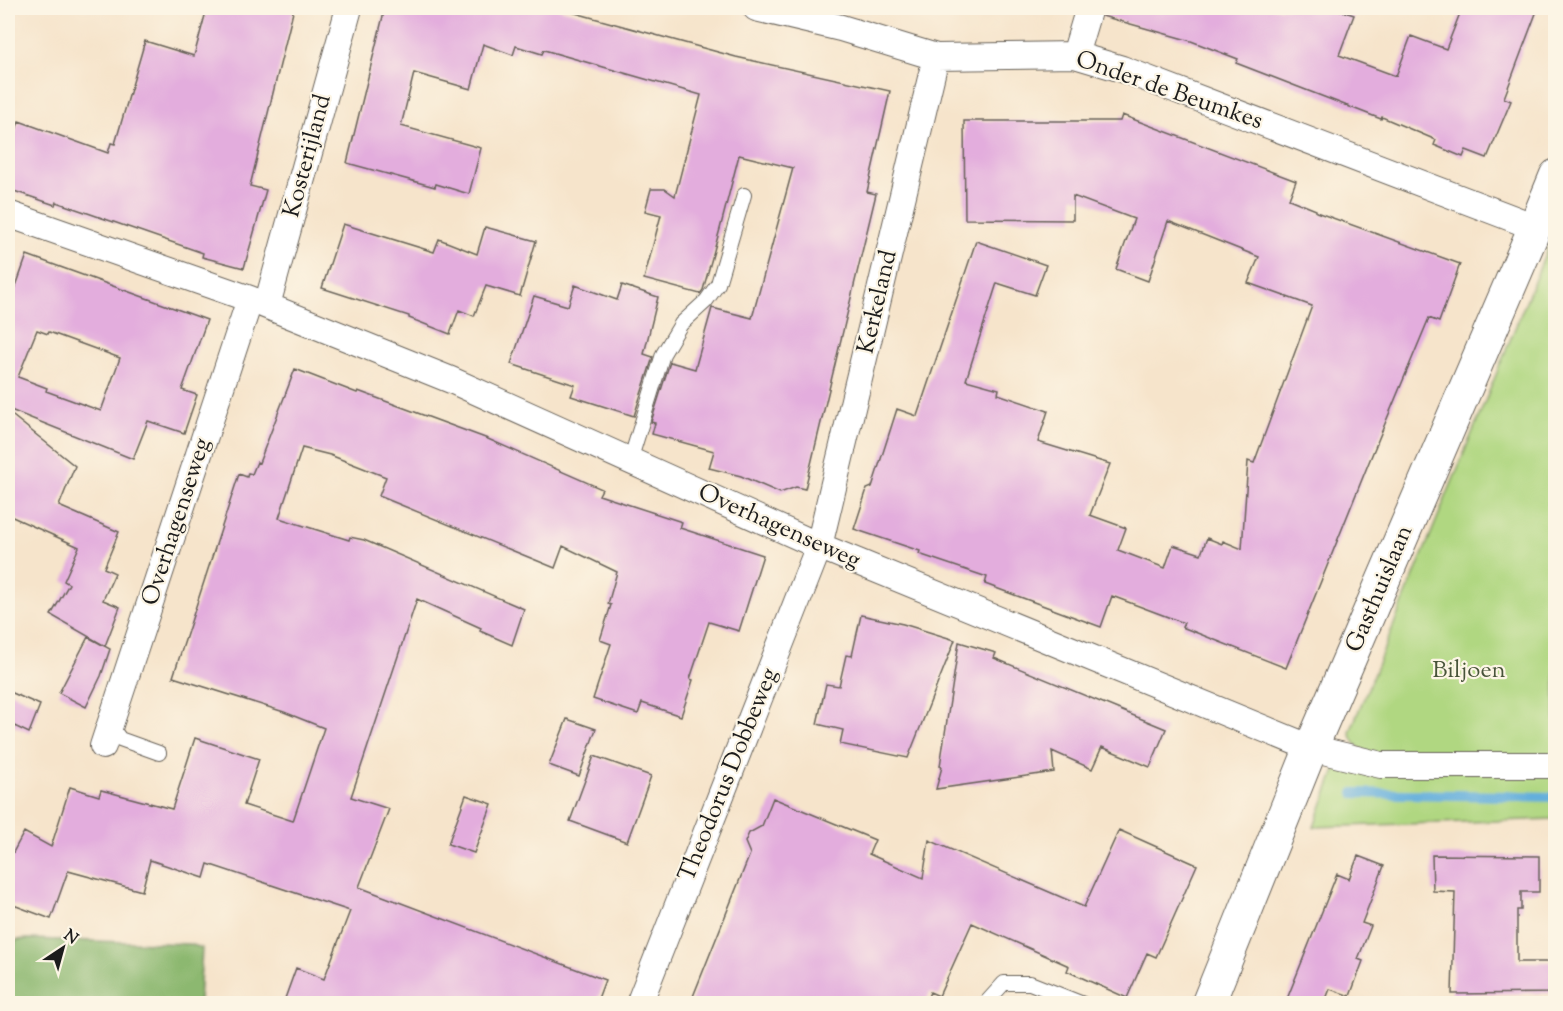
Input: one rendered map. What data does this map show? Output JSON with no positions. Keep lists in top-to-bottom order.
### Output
{
  "streets": {
    "street": [
      "Onder de Beumkes",
      "Kosterijland",
      "Kerkeland",
      "Overhagenseweg",
      "Gasthuislaan",
      "Theodorus Dobbeweg"
    ]
  },
  "crossings": [
    ["Onder de Beumkes", "Kerkeland"],
    ["Onder de Beumkes", "Gasthuislaan"],
    ["Kosterijland", "Overhagenseweg"],
    ["Kerkeland", "Overhagenseweg"],
    ["Kerkeland", "Theodorus Dobbeweg"],
    ["Overhagenseweg", "Gasthuislaan"],
    ["Overhagenseweg", "Theodorus Dobbeweg"]
  ],
  "parks": ["Biljoen"],
  "north": "top right"
}
